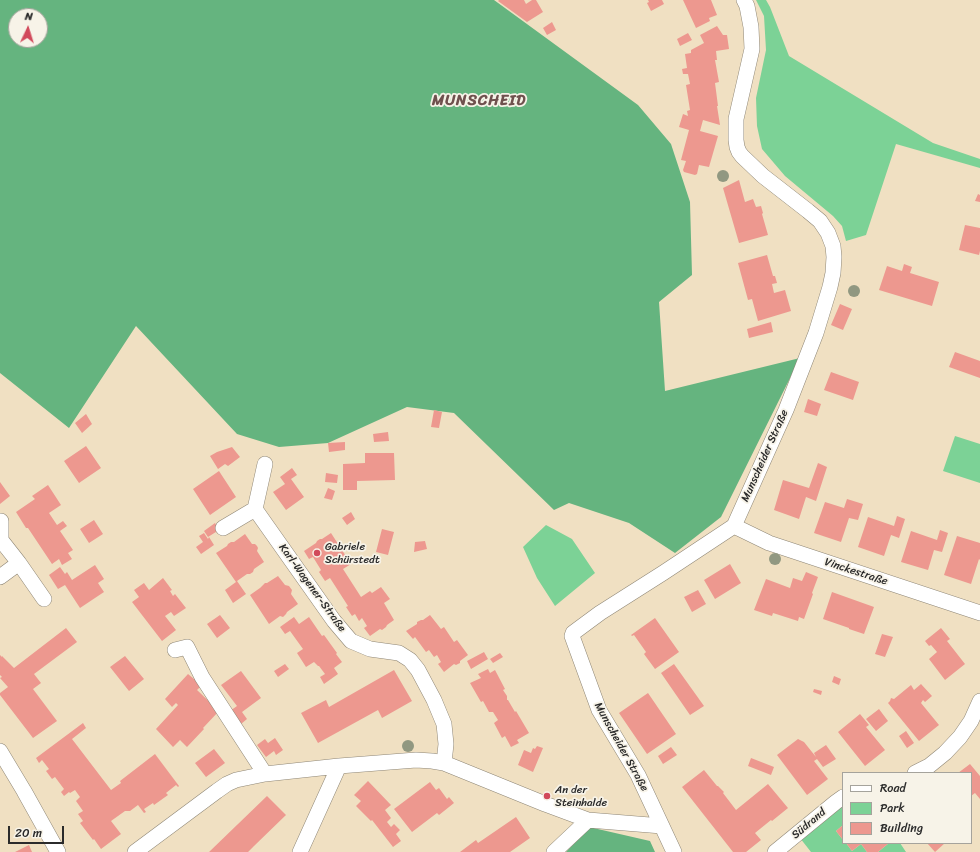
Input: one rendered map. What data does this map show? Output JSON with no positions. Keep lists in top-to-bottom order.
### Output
{
  "streets": {
    "street": [
      "Munscheider Straße",
      "Vinckestraße",
      "Karl-Wagener-Straße",
      "Südrand"
    ]
  },
  "crossings": [
    ["Munscheider Straße", "Vinckestraße"]
  ],
  "districts": ["MUNSCHEID"],
  "places": ["Gabriele Schürstedt", "An der Steinhalde"],
  "legend": ["Road", "Park", "Building"],
  "scale_bar": "20 m",
  "north": "top"
}
